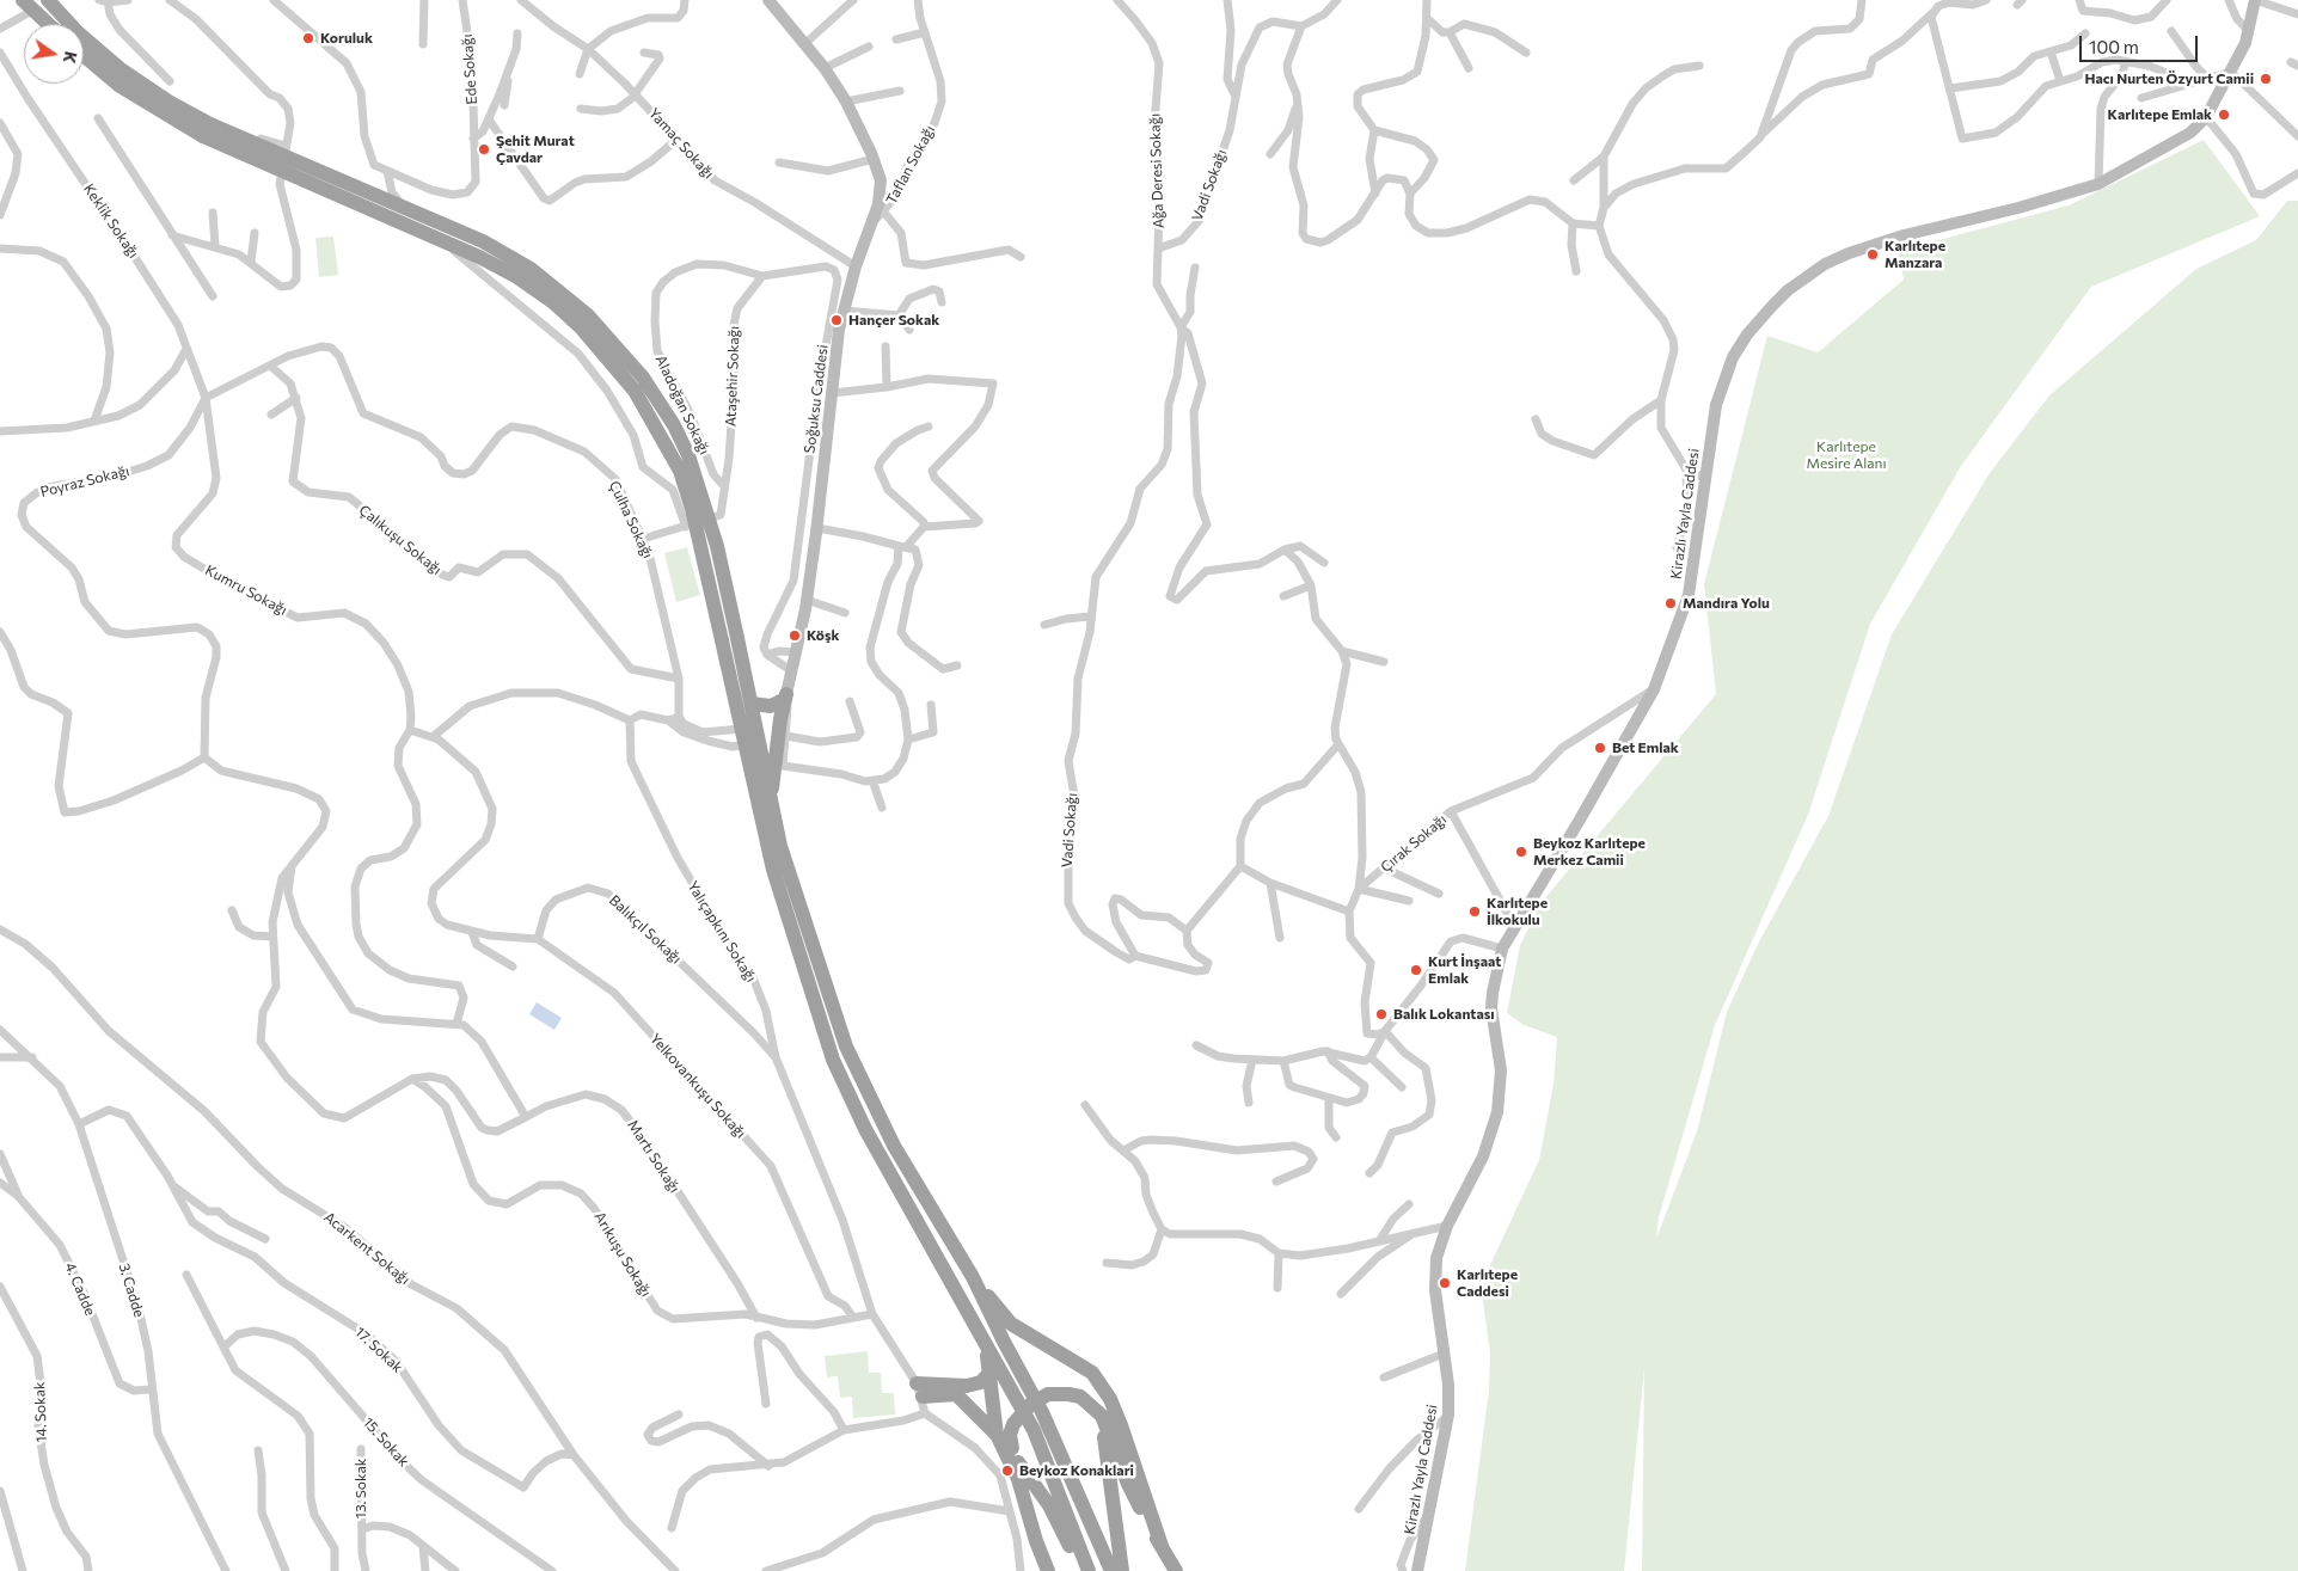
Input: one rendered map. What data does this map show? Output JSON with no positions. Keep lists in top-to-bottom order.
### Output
{
  "streets": {
    "main road": ["Soğuksu Caddesi", "Kirazlı Yayla Caddesi"],
    "street": [
      "Ede Sokağı",
      "Yamaç Sokağı",
      "Taflan Sokağı",
      "Ağa Deresi Sokağı",
      "Vadi Sokağı",
      "Keklik Sokağı",
      "Ataşehir Sokağı",
      "Aladoğan Sokağı",
      "Poyraz Sokağı",
      "Çulha Sokağı",
      "Çalıkuşu Sokağı",
      "Kumru Sokağı",
      "Çırak Sokağı",
      "Balıkçıl Sokağı",
      "Yalıçapkını Sokağı",
      "Yelkovankuşu Sokağı",
      "Martı Sokağı",
      "Acarkent Sokağı",
      "Arıkuşu Sokağı",
      "4. Cadde",
      "3. Cadde",
      "17. Sokak",
      "14. Sokak",
      "15. Sokak",
      "13. Sokak"
    ]
  },
  "crossings": [
    ["Yamaç Sokağı", "Soğuksu Caddesi"],
    ["Taflan Sokağı", "Soğuksu Caddesi"],
    ["Ağa Deresi Sokağı", "Vadi Sokağı"],
    ["Keklik Sokağı", "Poyraz Sokağı"],
    ["Keklik Sokağı", "Çulha Sokağı"],
    ["Keklik Sokağı", "Kumru Sokağı"],
    ["Ataşehir Sokağı", "Aladoğan Sokağı"],
    ["Ataşehir Sokağı", "Çulha Sokağı"],
    ["Poyraz Sokağı", "Çulha Sokağı"],
    ["Poyraz Sokağı", "Kumru Sokağı"],
    ["Kirazlı Yayla Caddesi", "Çırak Sokağı"],
    ["Çulha Sokağı", "Çalıkuşu Sokağı"],
    ["Çulha Sokağı", "Kumru Sokağı"],
    ["Kumru Sokağı", "Yelkovankuşu Sokağı"],
    ["Balıkçıl Sokağı", "Yalıçapkını Sokağı"],
    ["Balıkçıl Sokağı", "Yelkovankuşu Sokağı"],
    ["Yalıçapkını Sokağı", "Arıkuşu Sokağı"],
    ["Yelkovankuşu Sokağı", "Arıkuşu Sokağı"],
    ["Martı Sokağı", "Arıkuşu Sokağı"],
    ["Acarkent Sokağı", "17. Sokak"],
    ["4. Cadde", "3. Cadde"],
    ["3. Cadde", "17. Sokak"]
  ],
  "parks": ["Karlıtepe Mesire Alanı"],
  "places": [
    "Koruluk",
    "Hacı Nurten Özyurt Camii",
    "Karlıtepe Emlak",
    "Şehit Murat Çavdar",
    "Karlıtepe Manzara",
    "Hançer Sokak",
    "Mandıra Yolu",
    "Köşk",
    "Bet Emlak",
    "Beykoz Karlıtepe Merkez Camii",
    "Karlıtepe İlkokulu",
    "Kurt İnşaat Emlak",
    "Balık Lokantası",
    "Karlıtepe Caddesi",
    "Beykoz Konaklari"
  ],
  "scale_bar": "100 m",
  "north": "right"
}
